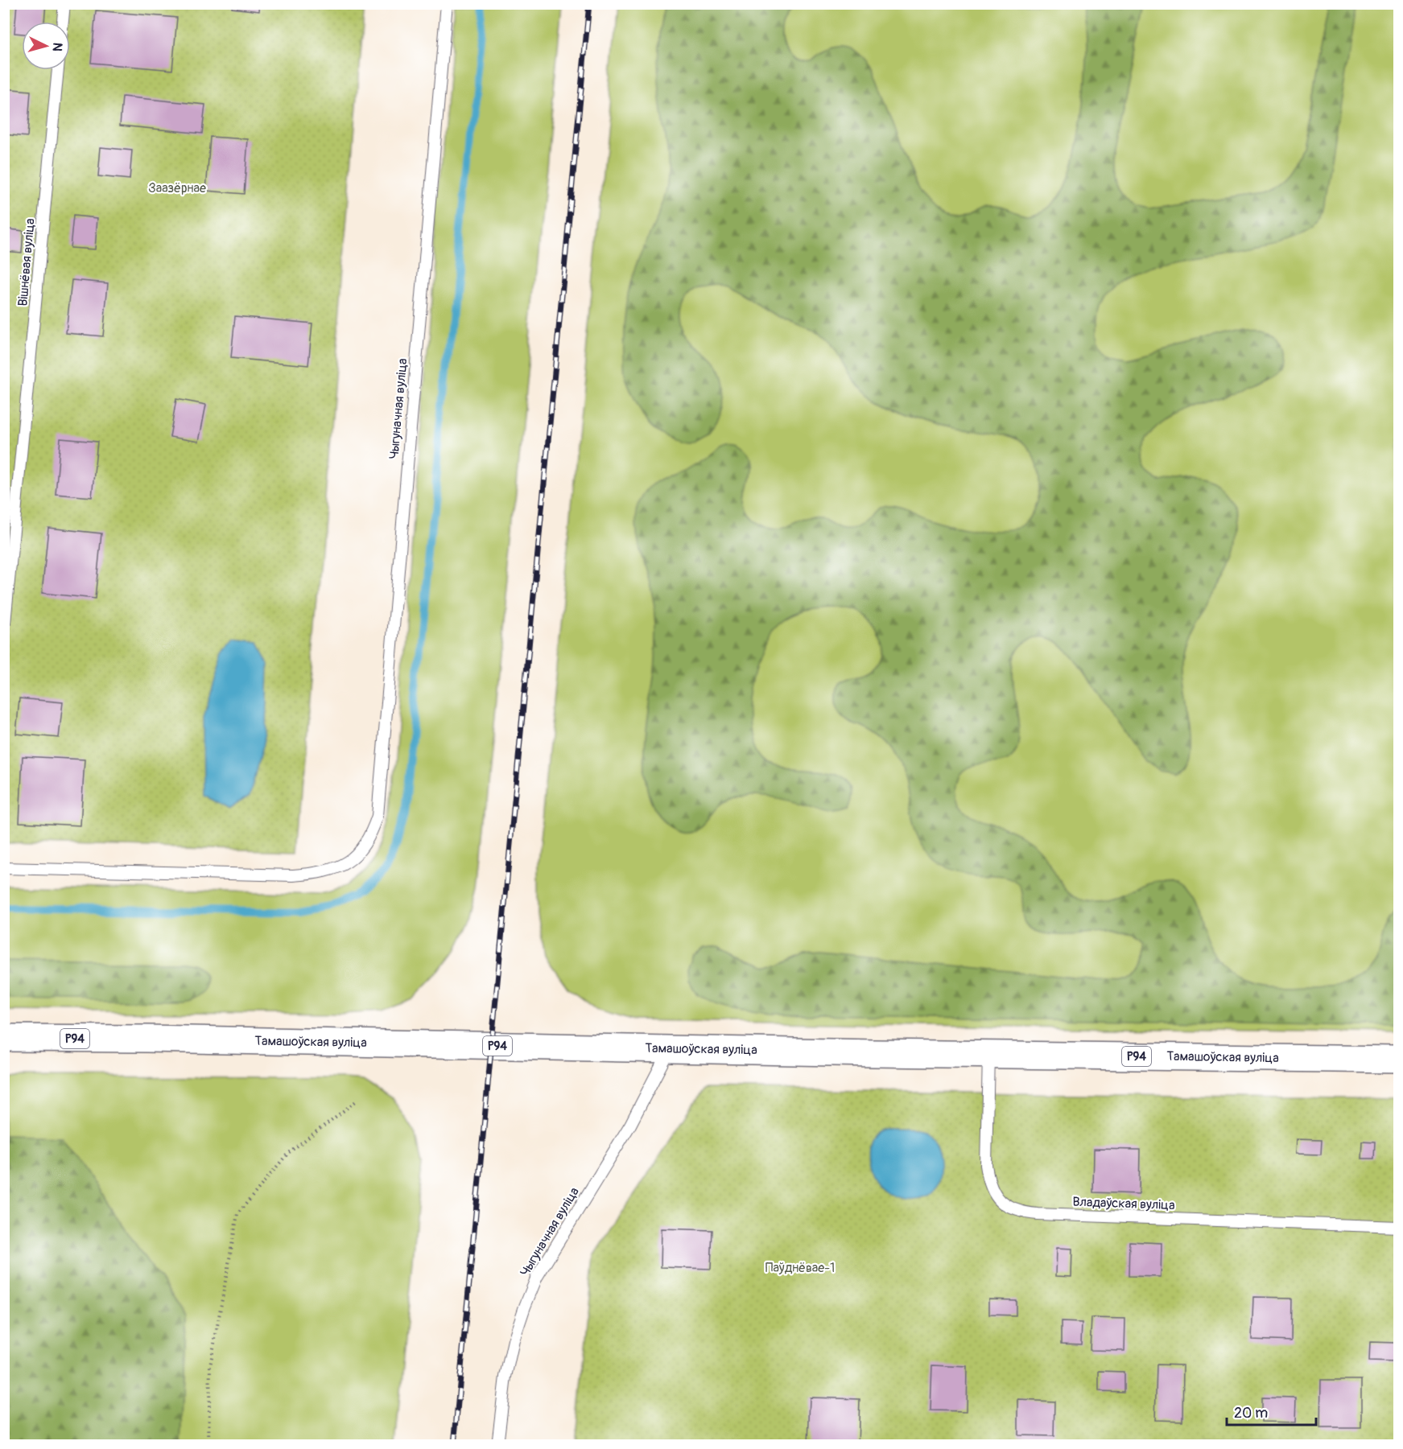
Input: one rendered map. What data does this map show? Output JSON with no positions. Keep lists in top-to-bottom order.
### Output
{
  "streets": {
    "main road": ["Р94", "Тамашоўская вуліца"],
    "lane": ["Вішнёвая вуліца", "Чыгуначная вуліца", "Владаўская вуліца"]
  },
  "crossings": [
    ["Чыгуначная вуліца", "Тамашоўская вуліца"],
    ["Тамашоўская вуліца", "Владаўская вуліца"]
  ],
  "parks": ["Заазёрнае", "Паўднёвае-1"],
  "scale_bar": "20 m",
  "north": "right"
}
